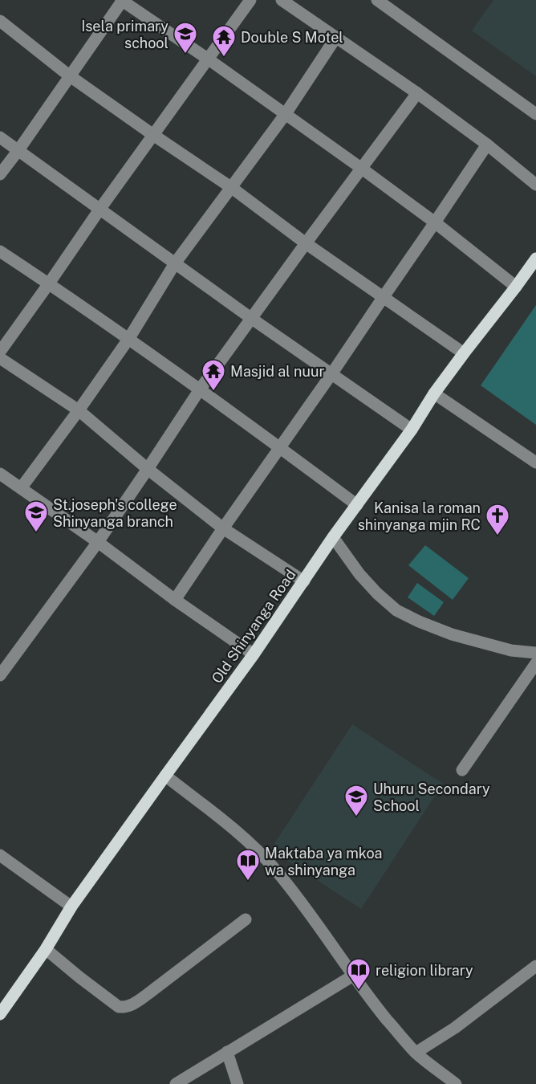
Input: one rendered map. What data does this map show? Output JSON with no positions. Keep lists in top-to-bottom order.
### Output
{
  "streets": {
    "main road": ["Old Shinyanga Road"]
  },
  "places": {
    "school or university": ["Isela primary school", "St.joseph's college Shinyanga branch", "Uhuru Secondary School"],
    "temple": ["Double S Motel", "Masjid al nuur"],
    "church": ["Kanisa la roman shinyanga mjin RC"],
    "library": ["Maktaba ya mkoa wa shinyanga", "religion library"]
  }
}
